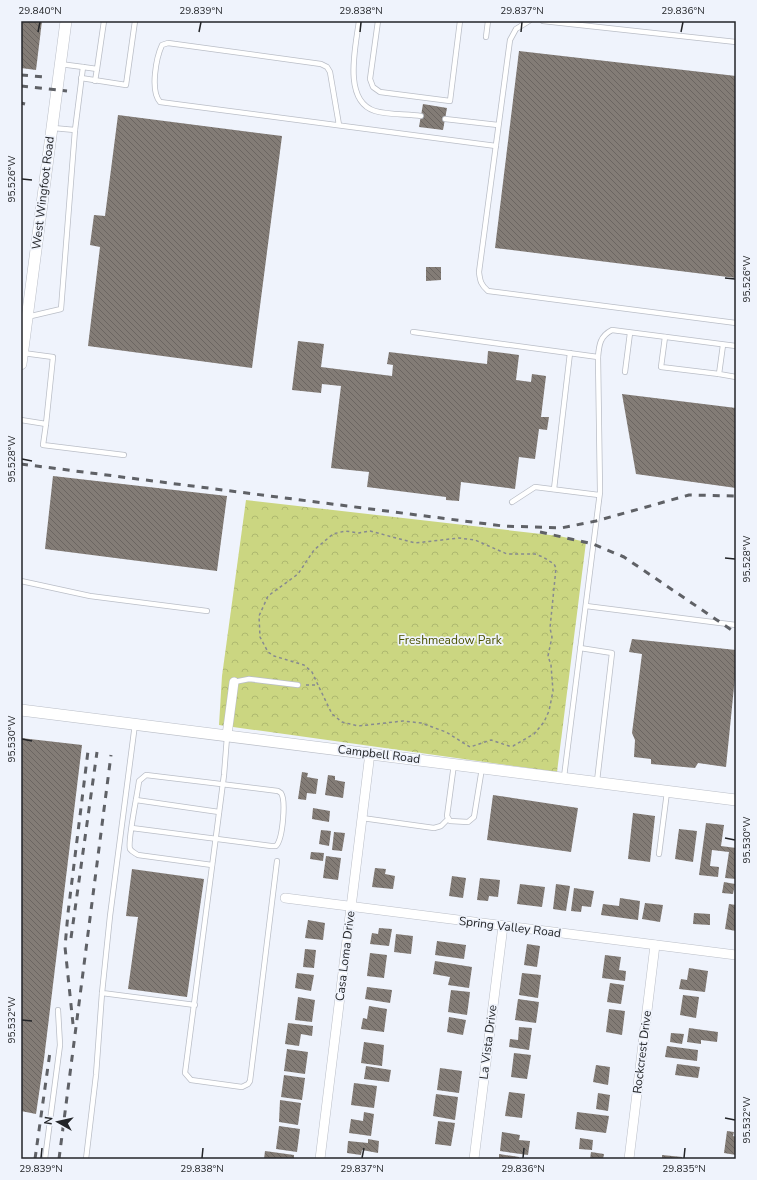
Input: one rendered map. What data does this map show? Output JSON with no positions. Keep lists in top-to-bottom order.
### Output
{
  "streets": {
    "street": [
      "West Wingfoot Road",
      "Campbell Road",
      "Spring Valley Road",
      "Casa Loma Drive",
      "La Vista Drive",
      "Rockcrest Drive"
    ]
  },
  "crossings": [
    ["Campbell Road", "Casa Loma Drive"],
    ["Spring Valley Road", "Casa Loma Drive"],
    ["Spring Valley Road", "La Vista Drive"],
    ["Spring Valley Road", "Rockcrest Drive"]
  ],
  "parks": ["Freshmeadow Park"],
  "north": "left",
  "coordinates": [
    "29.840°N",
    "29.839°N",
    "29.838°N",
    "29.837°N",
    "29.836°N",
    "95.526°W",
    "95.528°W",
    "95.530°W",
    "95.532°W",
    "29.835°N"
  ]
}
